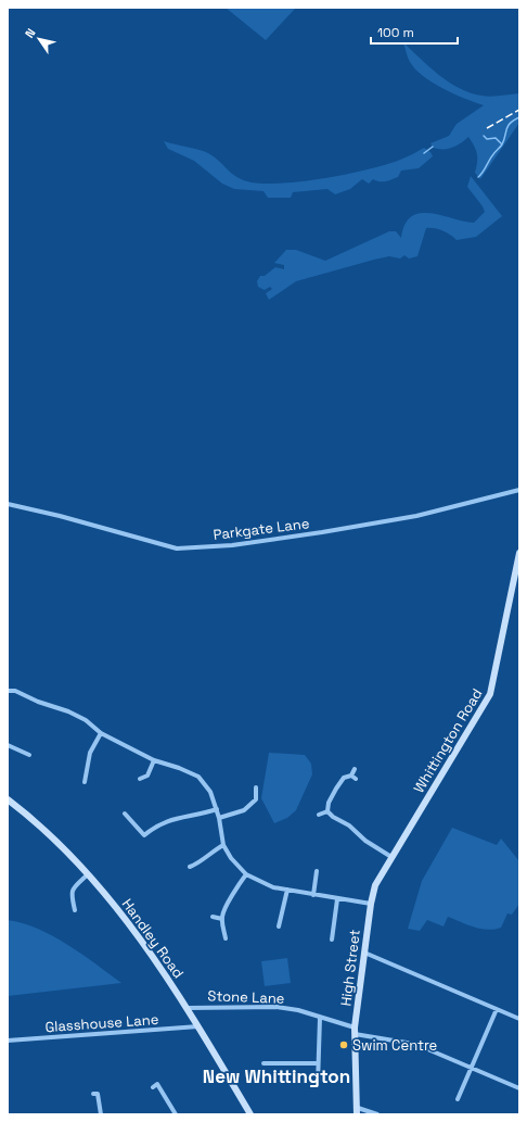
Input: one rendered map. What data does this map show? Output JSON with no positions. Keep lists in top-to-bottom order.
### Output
{
  "streets": {
    "street": [
      "Parkgate Lane",
      "Whittington Road",
      "Handley Road",
      "High Street",
      "Stone Lane",
      "Glasshouse Lane"
    ]
  },
  "crossings": [
    ["Whittington Road", "High Street"],
    ["Handley Road", "Stone Lane"],
    ["Handley Road", "Glasshouse Lane"],
    ["High Street", "Stone Lane"]
  ],
  "districts": ["New Whittington"],
  "places": ["Swim Centre"],
  "scale_bar": "100 m",
  "north": "top left"
}
